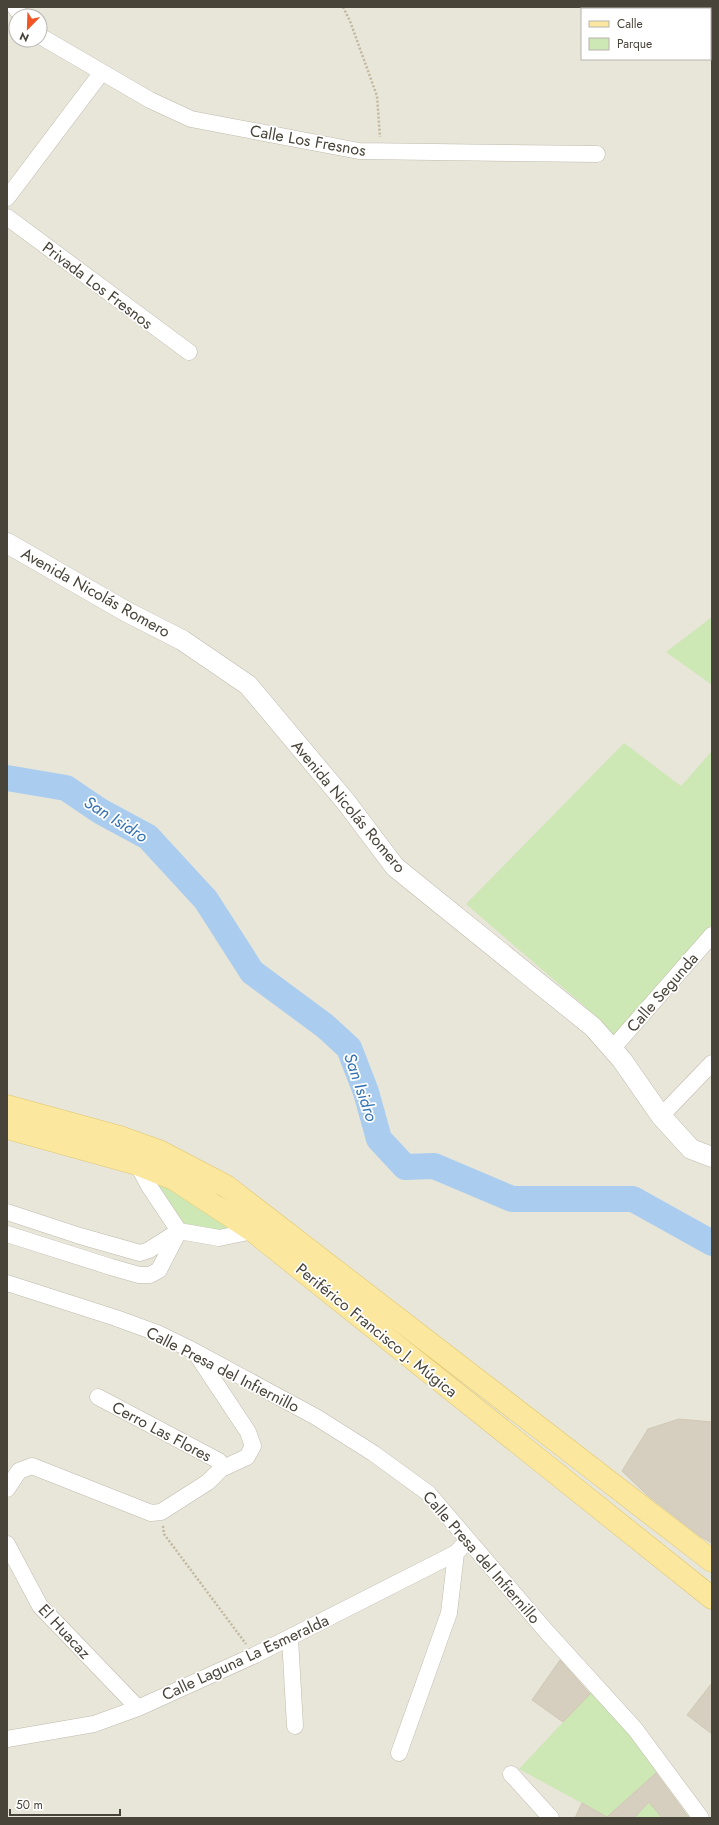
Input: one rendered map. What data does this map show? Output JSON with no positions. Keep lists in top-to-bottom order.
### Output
{
  "streets": {
    "main road": ["Periférico Francisco J. Múgica"],
    "street": [
      "Calle Los Fresnos",
      "Privada Los Fresnos",
      "Avenida Nicolás Romero",
      "Calle Segunda",
      "Calle Presa del Infiernillo",
      "Cerro Las Flores",
      "El Huacaz",
      "Calle Laguna La Esmeralda"
    ]
  },
  "crossings": [
    ["Avenida Nicolás Romero", "Calle Segunda"],
    ["Calle Presa del Infiernillo", "Calle Laguna La Esmeralda"],
    ["El Huacaz", "Calle Laguna La Esmeralda"]
  ],
  "water": ["San Isidro"],
  "legend": ["Calle", "Parque"],
  "scale_bar": "50 m",
  "north": "bottom left"
}
